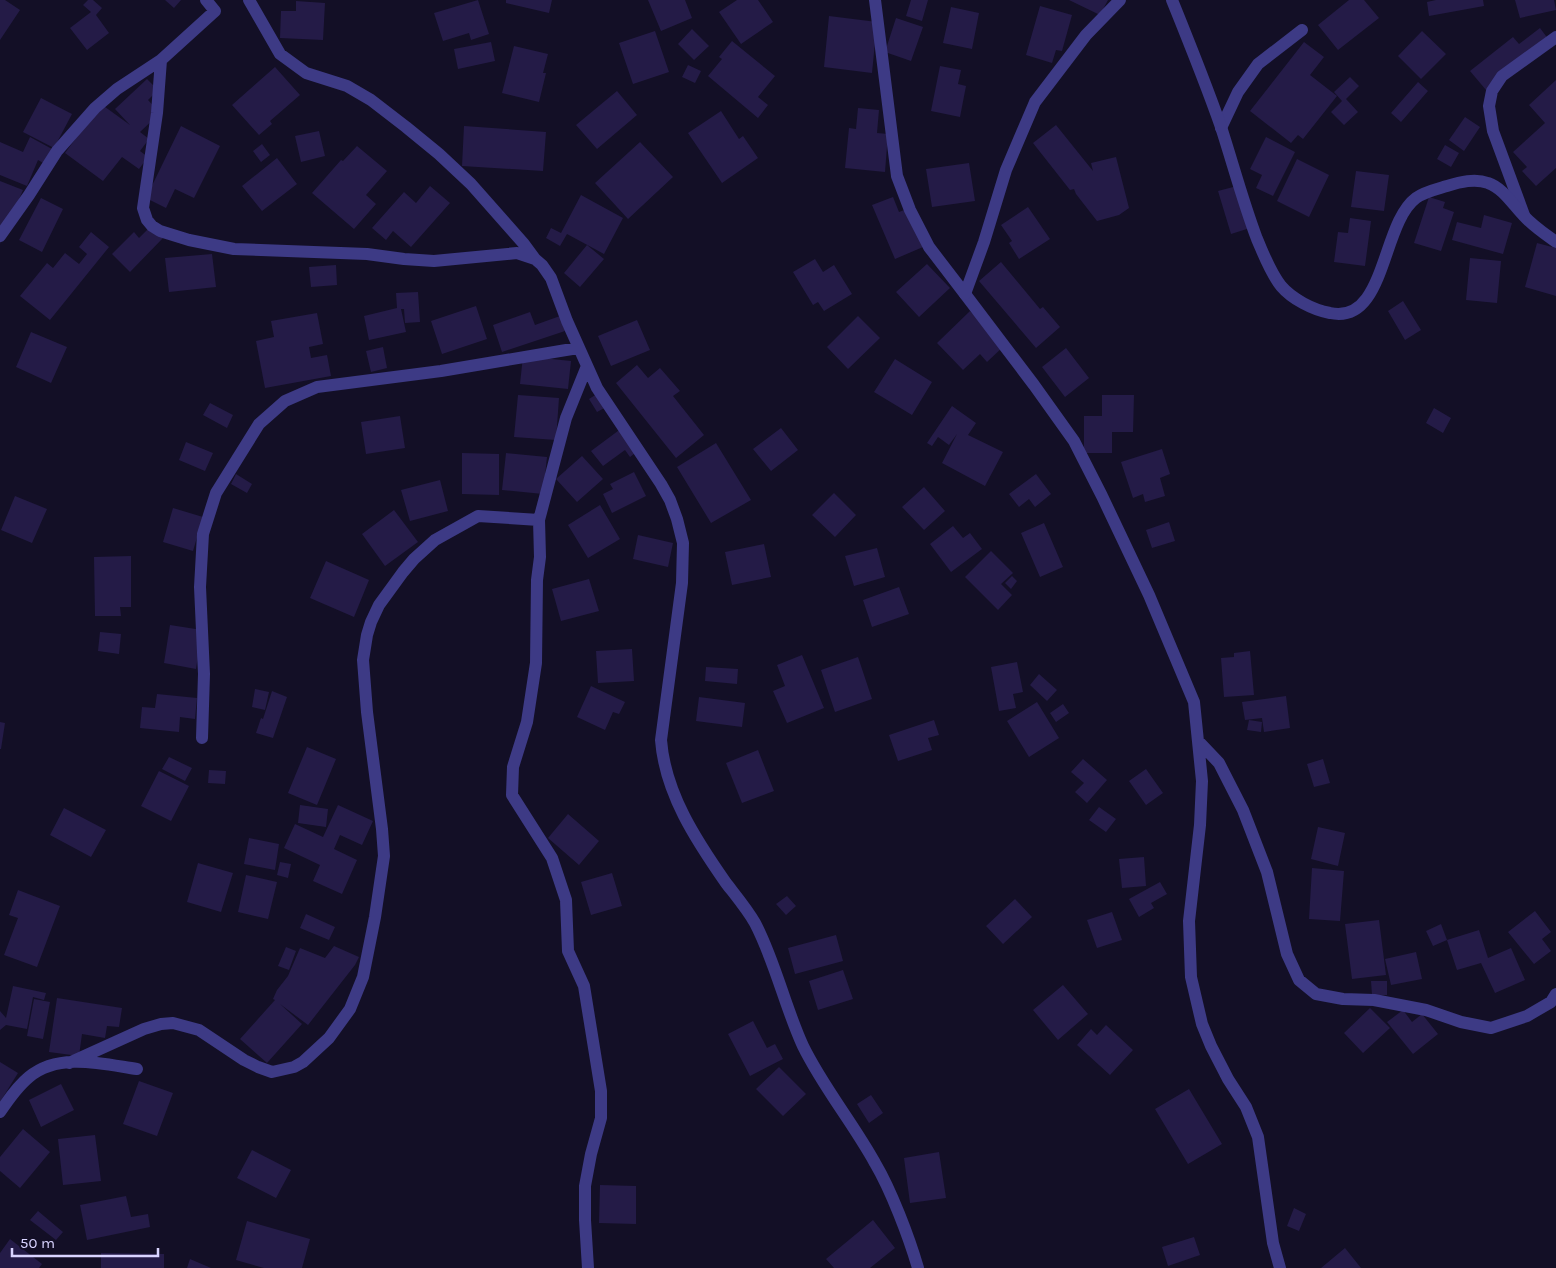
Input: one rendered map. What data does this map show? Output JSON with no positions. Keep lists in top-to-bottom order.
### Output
{
  "scale_bar": "50 m"
}
